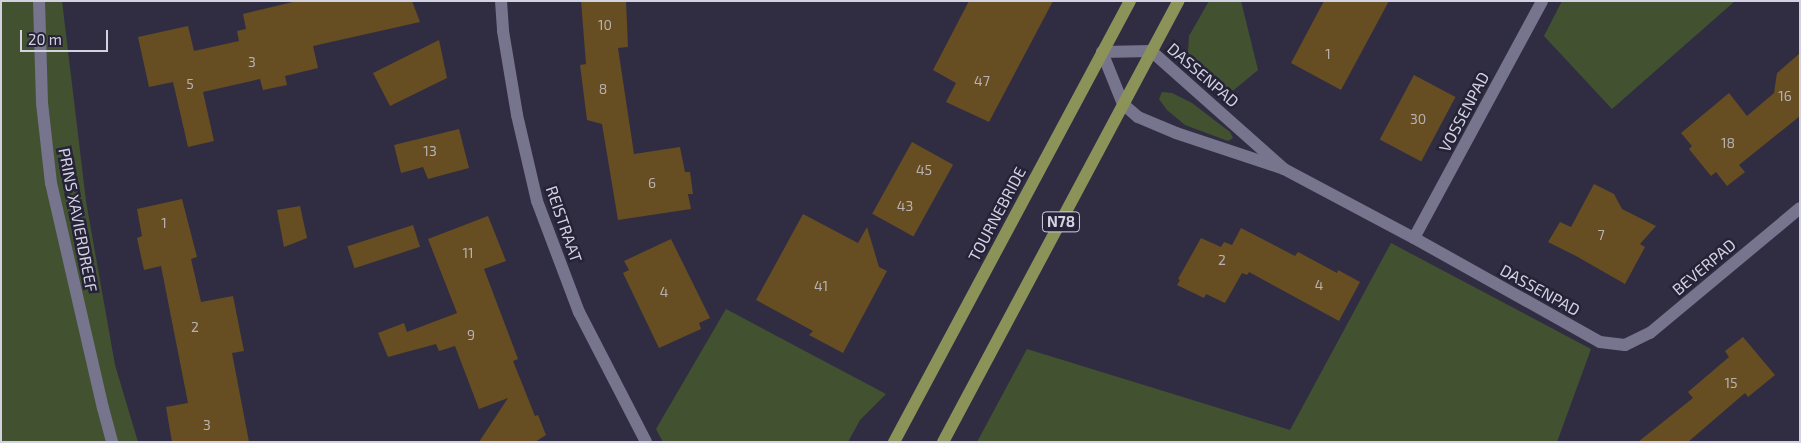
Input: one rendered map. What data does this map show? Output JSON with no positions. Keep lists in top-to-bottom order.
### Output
{
  "streets": {
    "main road": ["TOURNEBRIDE", "N78"],
    "street": [
      "DASSENPAD",
      "VOSSENPAD",
      "PRINS XAVIERDREEF",
      "REISTRAAT",
      "BEVERPAD"
    ]
  },
  "crossings": [
    ["DASSENPAD", "VOSSENPAD"],
    ["DASSENPAD", "TOURNEBRIDE"],
    ["DASSENPAD", "N78"],
    ["DASSENPAD", "BEVERPAD"]
  ],
  "house_numbers": [
    "10",
    "1",
    "3",
    "47",
    "5",
    "8",
    "16",
    "30",
    "18",
    "13",
    "45",
    "6",
    "43",
    "1",
    "7",
    "11",
    "2",
    "4",
    "41",
    "4",
    "2",
    "9",
    "15",
    "3"
  ],
  "scale_bar": "20 m"
}
